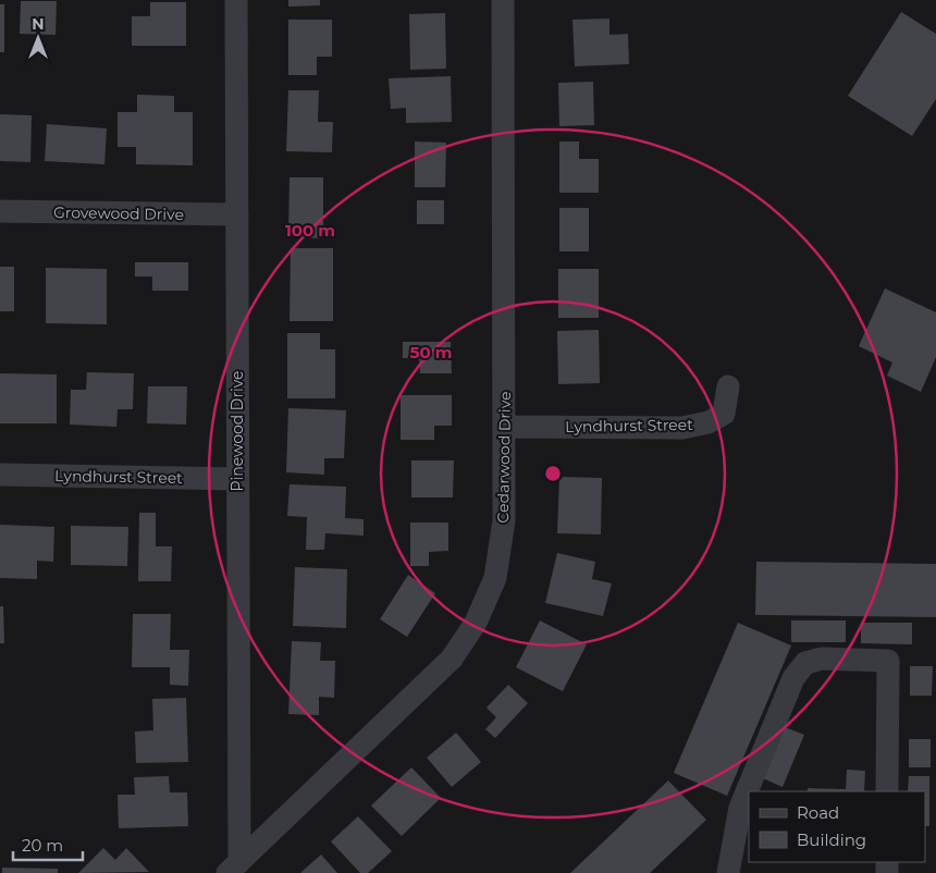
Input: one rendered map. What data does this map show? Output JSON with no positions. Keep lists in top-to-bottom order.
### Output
{
  "streets": {
    "street": [
      "Grovewood Drive",
      "Lyndhurst Street",
      "Pinewood Drive",
      "Cedarwood Drive"
    ]
  },
  "crossings": [
    ["Grovewood Drive", "Pinewood Drive"],
    ["Lyndhurst Street", "Pinewood Drive"],
    ["Lyndhurst Street", "Cedarwood Drive"],
    ["Pinewood Drive", "Cedarwood Drive"]
  ],
  "legend": ["Road", "Building"],
  "scale_bar": "20 m",
  "north": "top",
  "rings": ["100 m", "50 m"]
}
